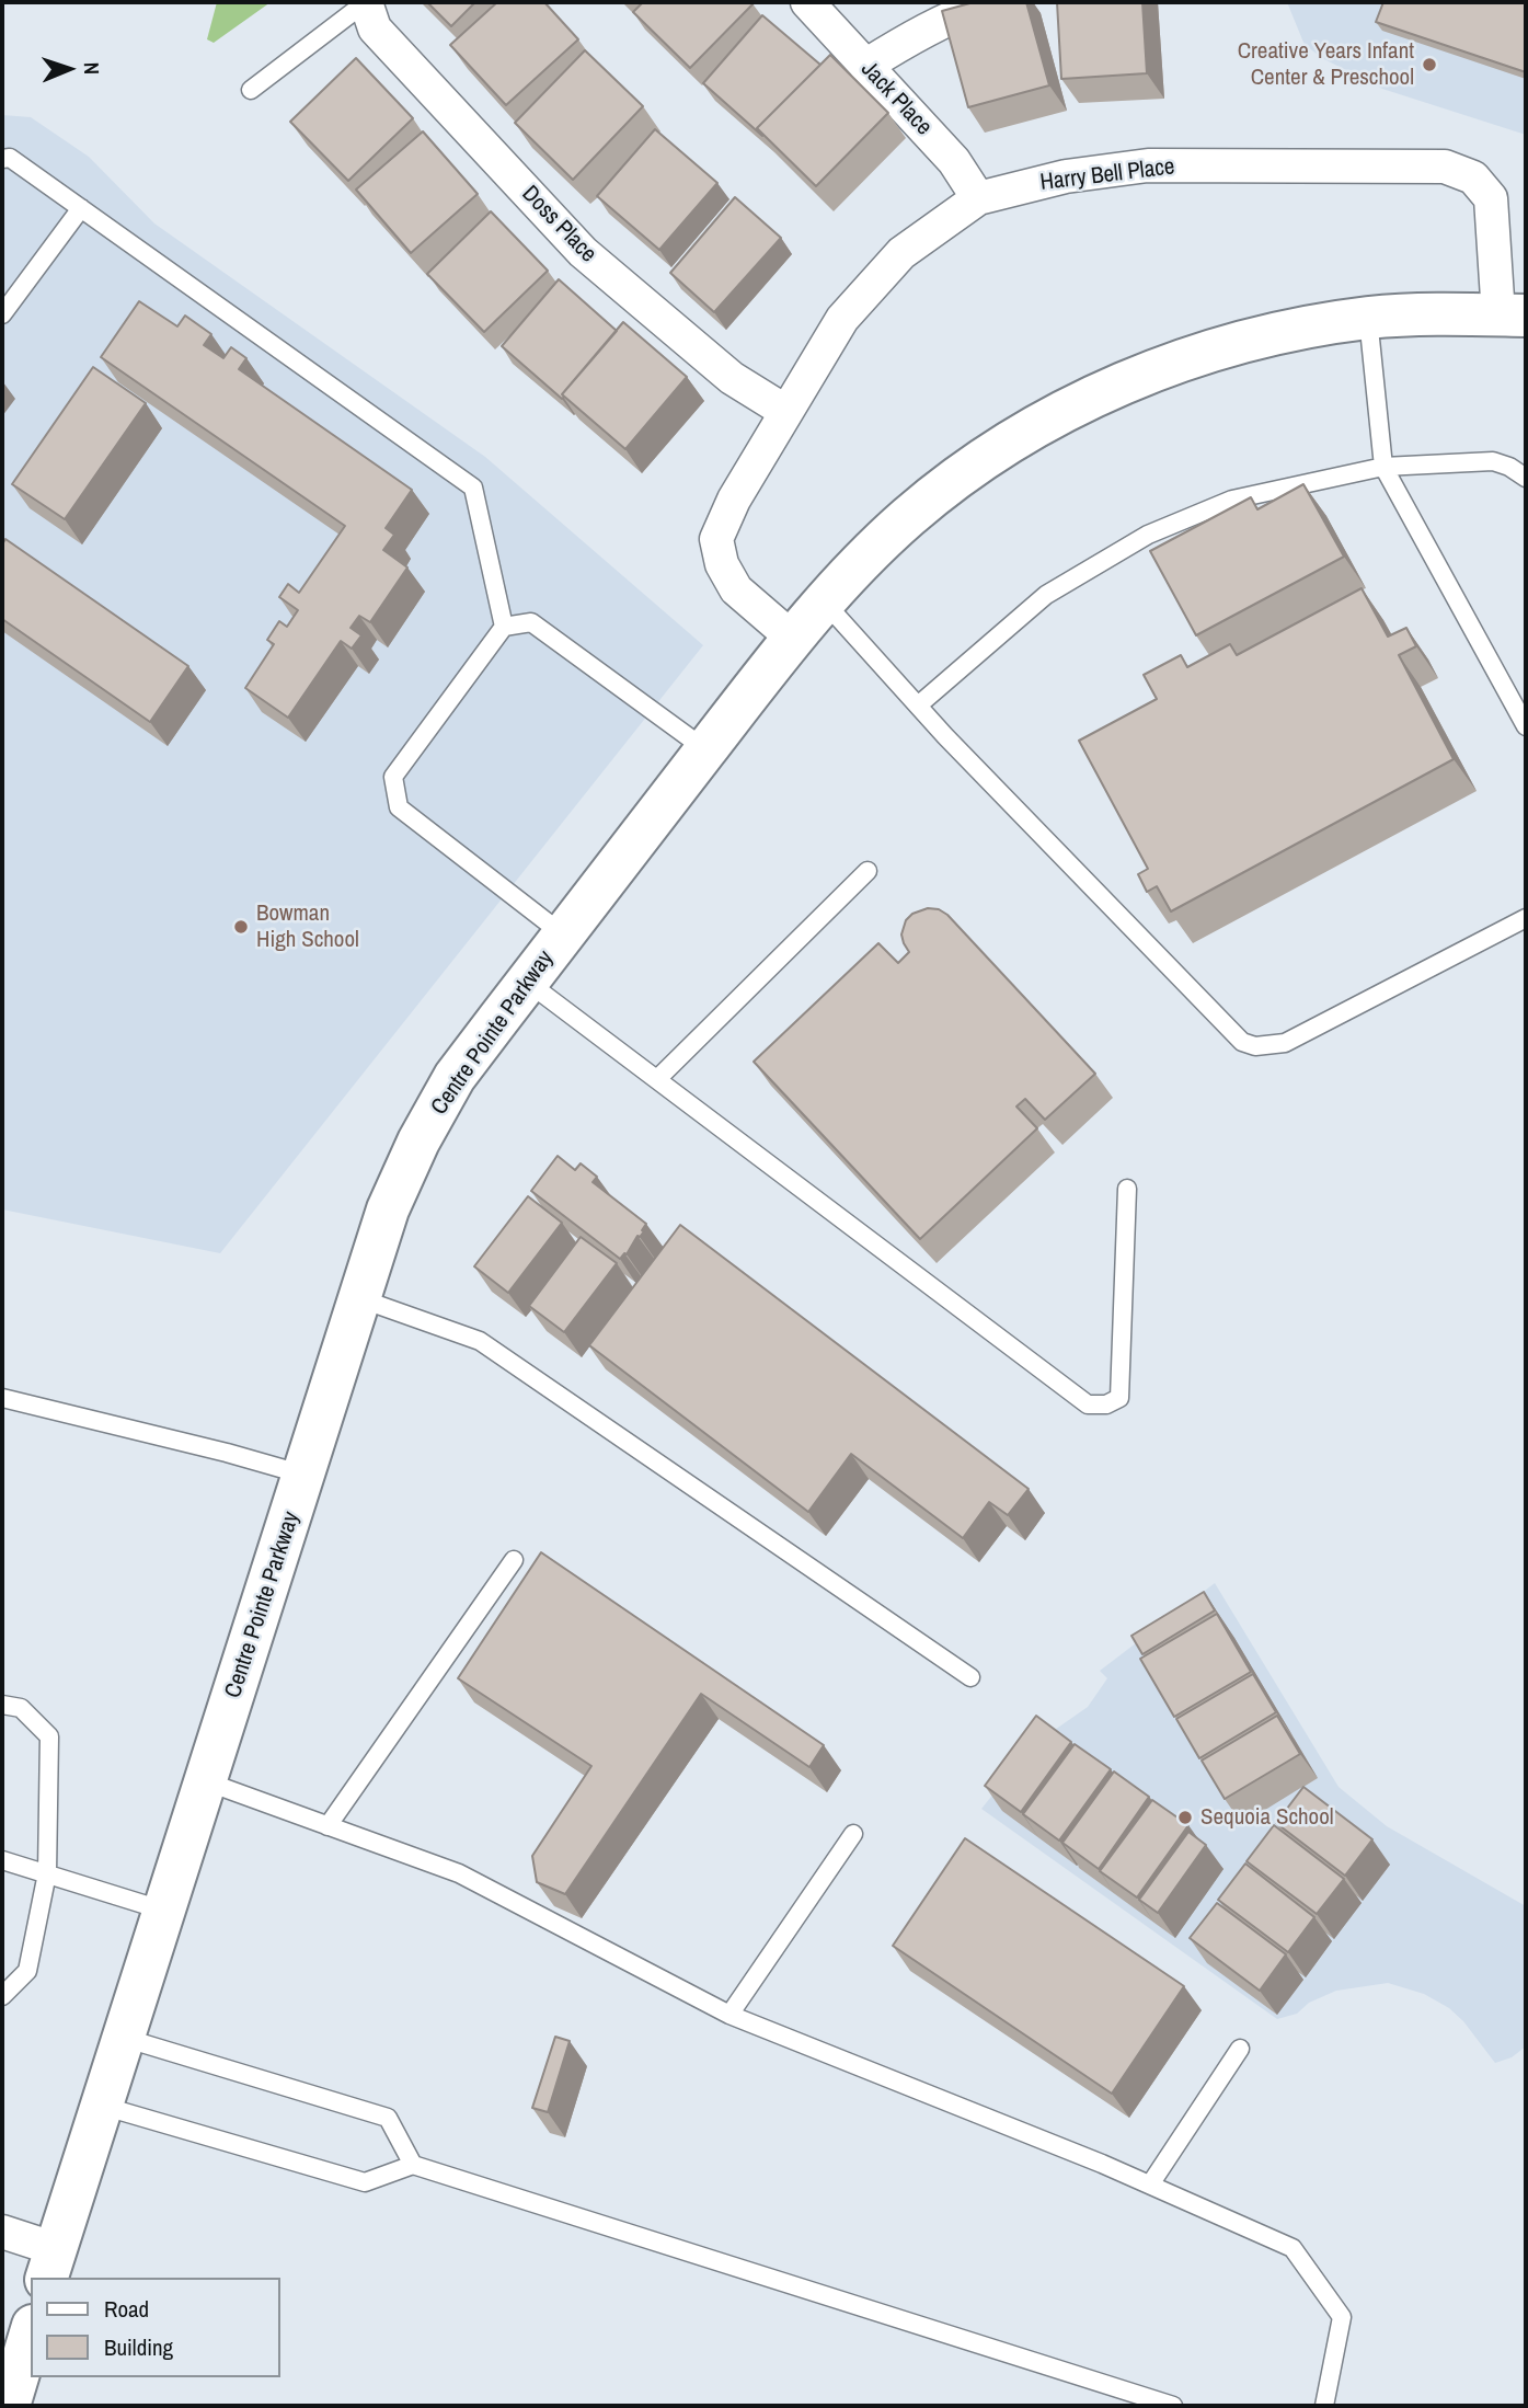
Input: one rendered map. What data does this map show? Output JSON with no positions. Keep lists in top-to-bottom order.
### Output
{
  "streets": {
    "street": [
      "Jack Place",
      "Harry Bell Place",
      "Doss Place",
      "Centre Pointe Parkway"
    ]
  },
  "crossings": [
    ["Jack Place", "Harry Bell Place"],
    ["Harry Bell Place", "Doss Place"],
    ["Harry Bell Place", "Centre Pointe Parkway"]
  ],
  "places": ["Creative Years Infant Center & Preschool", "Bowman High School", "Sequoia School"],
  "legend": ["Road", "Building"],
  "north": "right"
}
